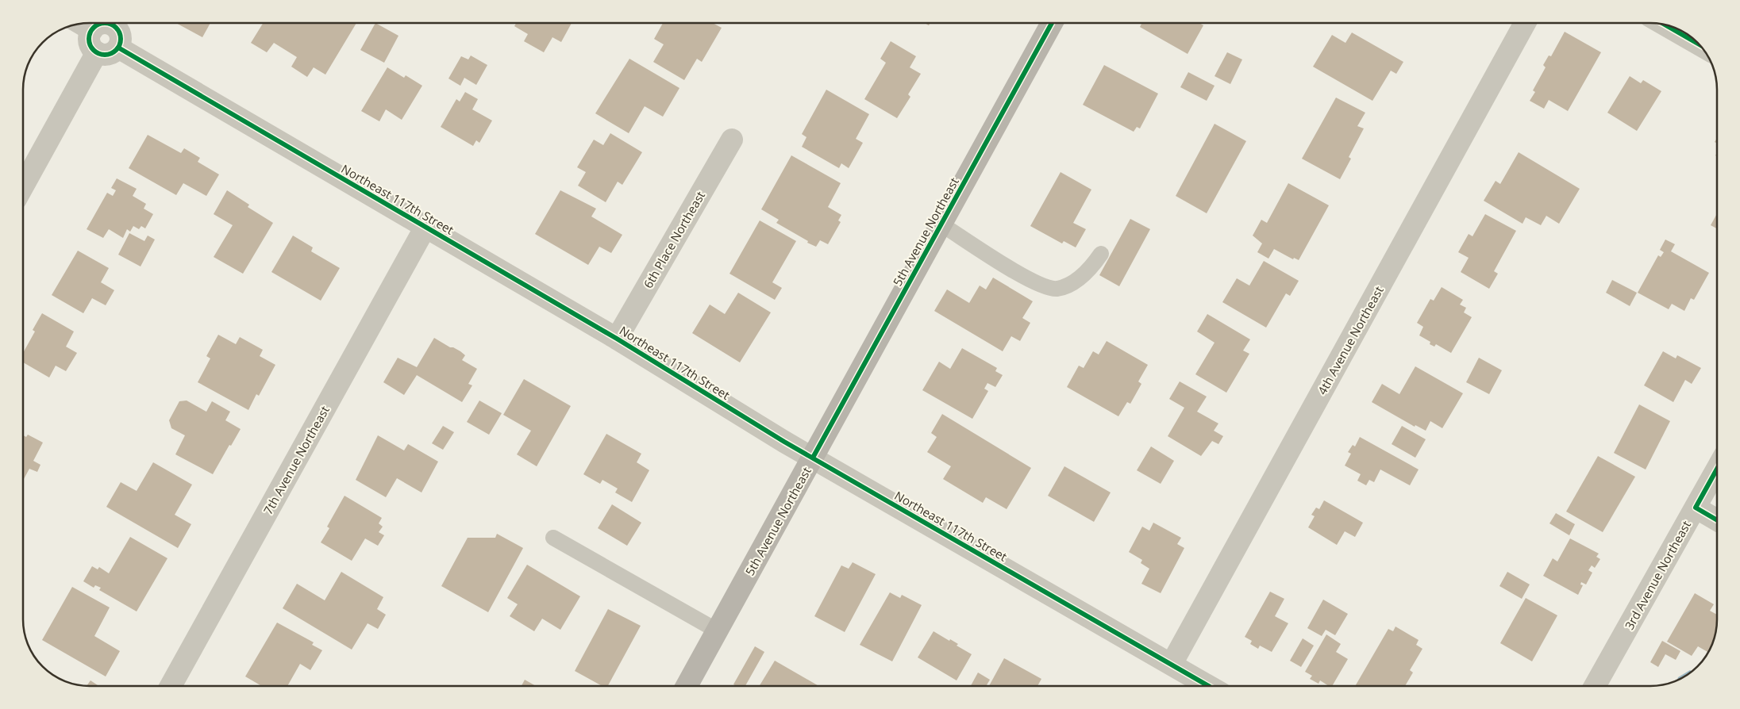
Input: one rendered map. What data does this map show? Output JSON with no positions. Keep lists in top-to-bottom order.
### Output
{
  "streets": {
    "main road": ["5th Avenue Northeast"],
    "street": [
      "Northeast 117th Street",
      "6th Place Northeast",
      "4th Avenue Northeast",
      "7th Avenue Northeast",
      "3rd Avenue Northeast"
    ]
  },
  "crossings": [
    ["Northeast 117th Street", "5th Avenue Northeast"],
    ["Northeast 117th Street", "6th Place Northeast"],
    ["Northeast 117th Street", "4th Avenue Northeast"],
    ["Northeast 117th Street", "7th Avenue Northeast"]
  ]
}
